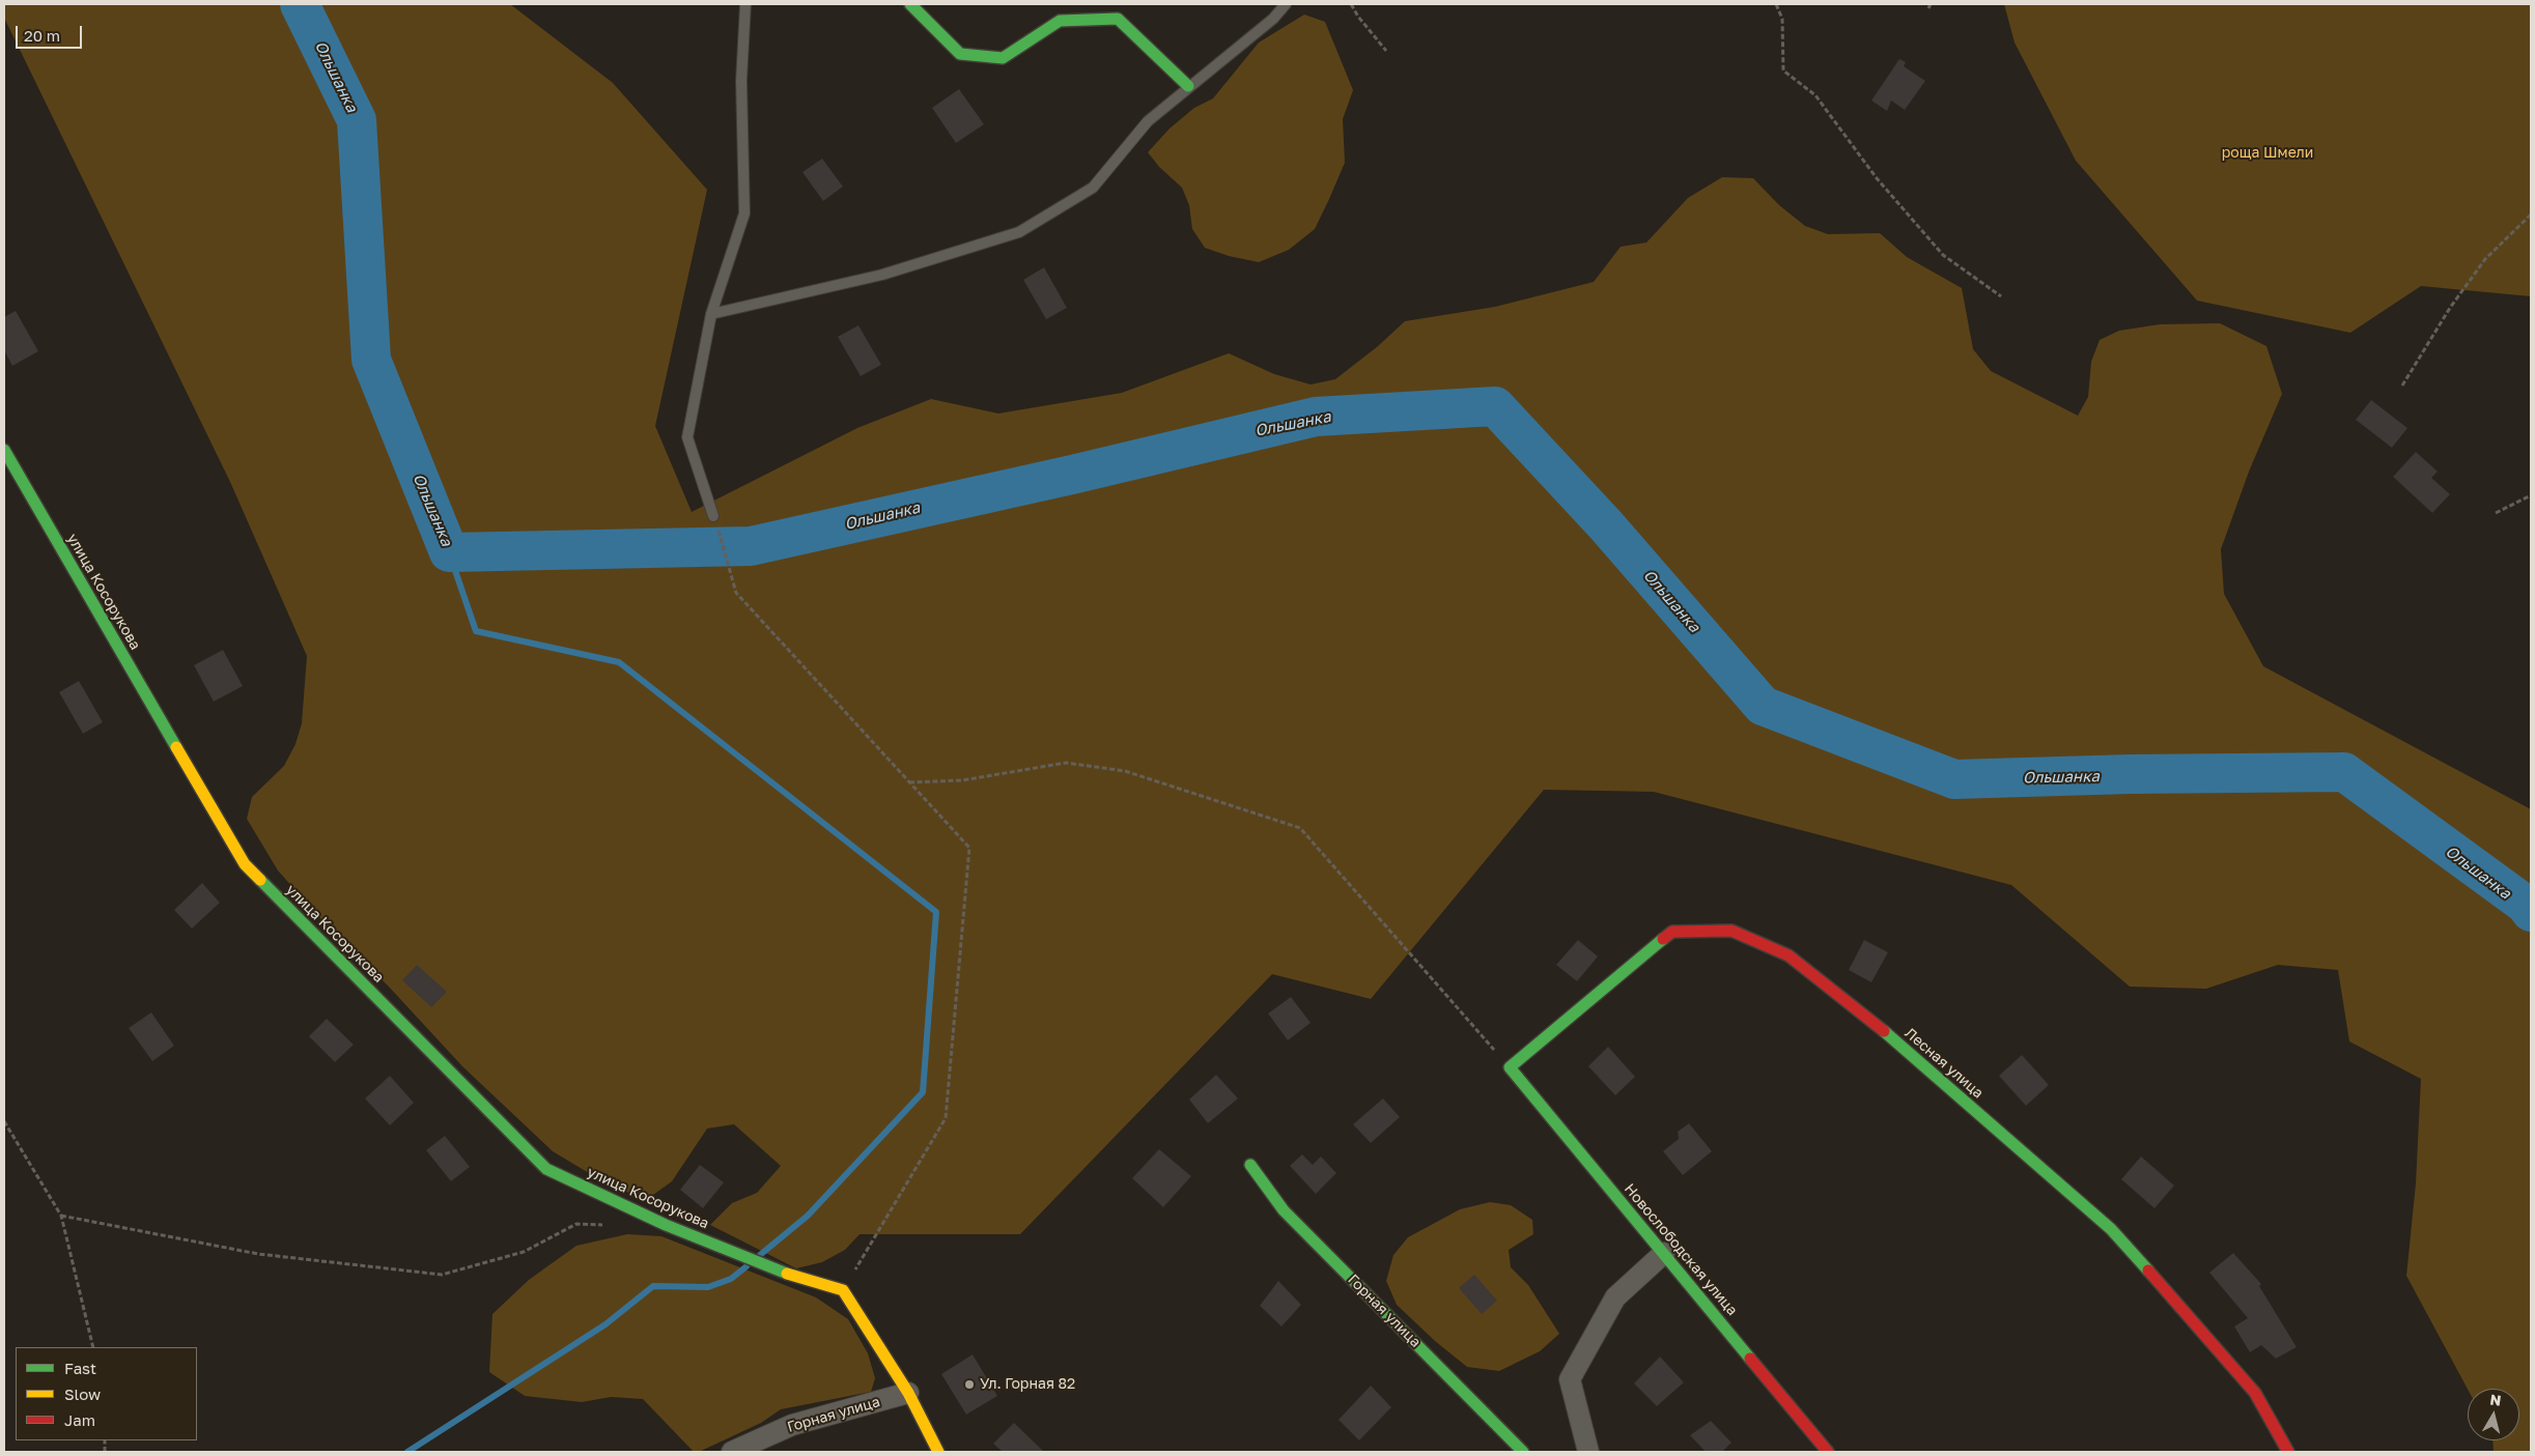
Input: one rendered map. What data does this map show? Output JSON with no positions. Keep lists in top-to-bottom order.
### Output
{
  "streets": {
    "street": [
      "улица Косорукова",
      "Лесная улица",
      "Новослободская улица",
      "Горная улица"
    ]
  },
  "crossings": [
    ["Лесная улица", "Новослободская улица"]
  ],
  "water": ["Ольшанка"],
  "parks": ["роща Шмели"],
  "places": ["Ул. Горная 82"],
  "legend": ["Fast", "Slow", "Jam"],
  "scale_bar": "20 m",
  "north": "top"
}
